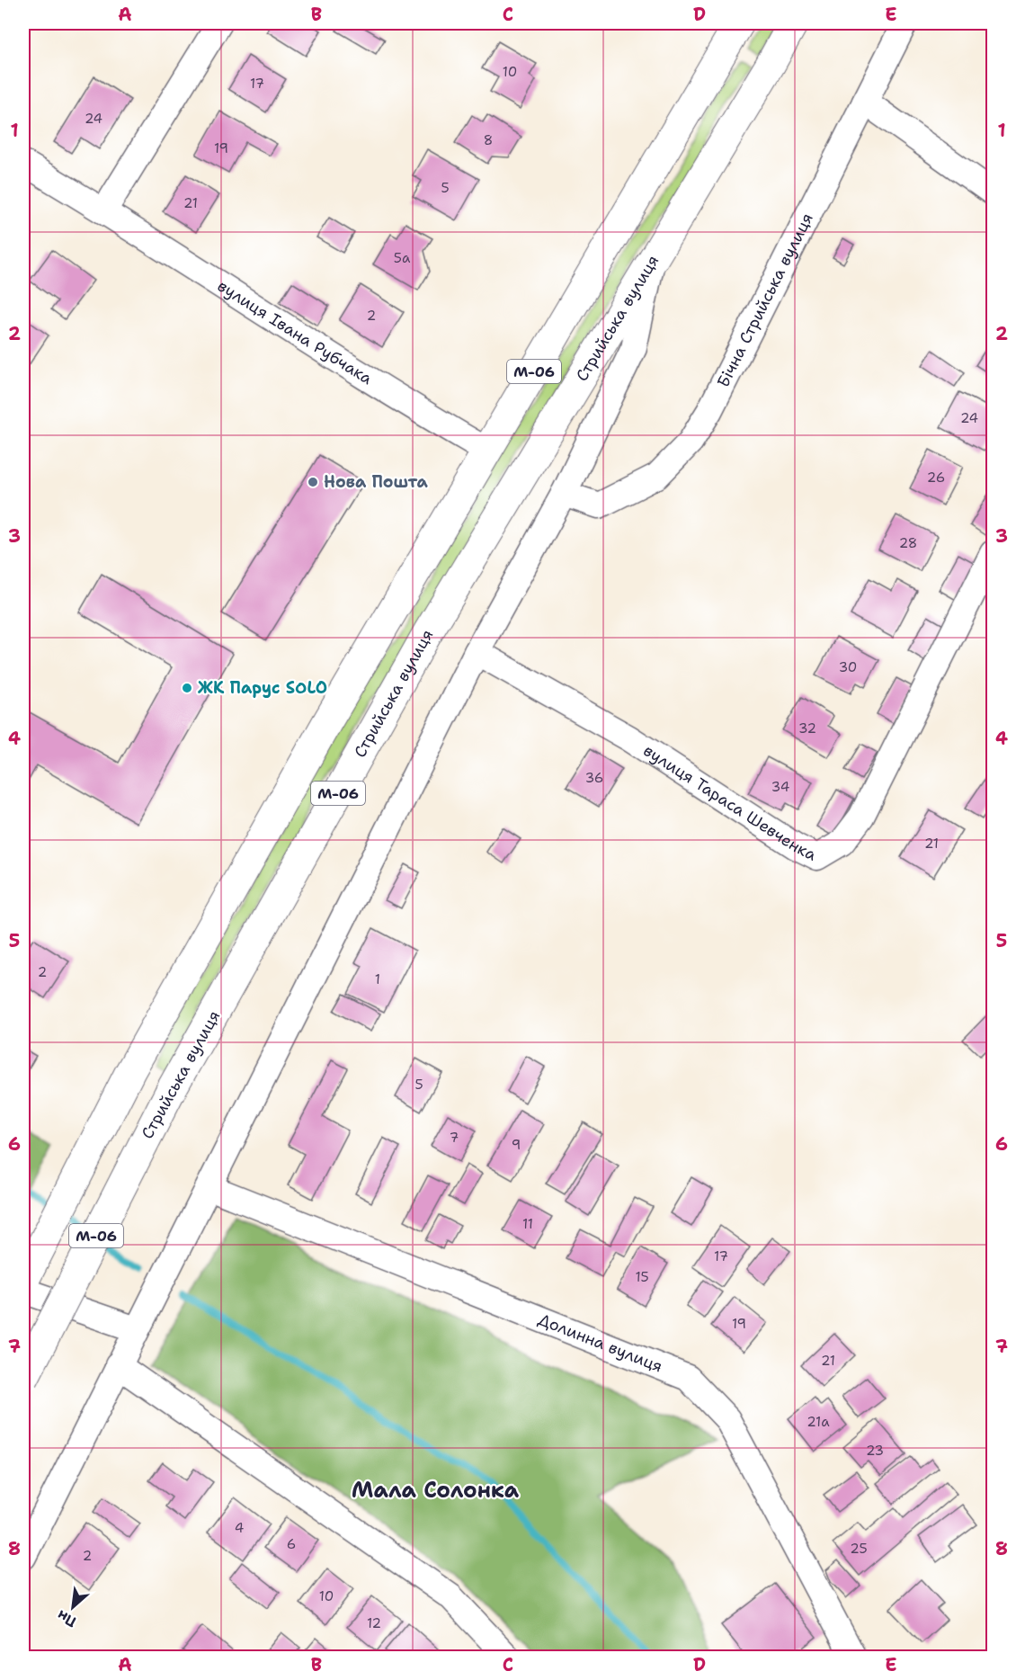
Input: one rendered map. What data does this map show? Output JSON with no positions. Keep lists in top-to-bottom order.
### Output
{
  "streets": {
    "highway": ["Стрийська вулиця", "М-06"],
    "street": [
      "Бічна Стрийська вулиця",
      "вулиця Івана Рубчака",
      "вулиця Тараса Шевченка",
      "Долинна вулиця"
    ]
  },
  "crossings": [
    ["вулиця Івана Рубчака", "М-06"]
  ],
  "districts": ["Мала Солонка"],
  "places": ["Нова Пошта", "ЖК Парус SOLO"],
  "house_numbers": [
    "10",
    "17",
    "24",
    "8",
    "19",
    "5",
    "21",
    "5а",
    "2",
    "24",
    "26",
    "28",
    "30",
    "32",
    "36",
    "34",
    "21",
    "2",
    "1",
    "5",
    "7",
    "9",
    "11",
    "17",
    "15",
    "19",
    "21",
    "21а",
    "23",
    "4",
    "6",
    "25",
    "2",
    "10",
    "12"
  ],
  "north": "bottom left",
  "grid": {
    "columns": [
      "A",
      "B",
      "C",
      "D",
      "E"
    ],
    "rows": [
      "1",
      "2",
      "3",
      "4",
      "5",
      "6",
      "7",
      "8"
    ]
  }
}
